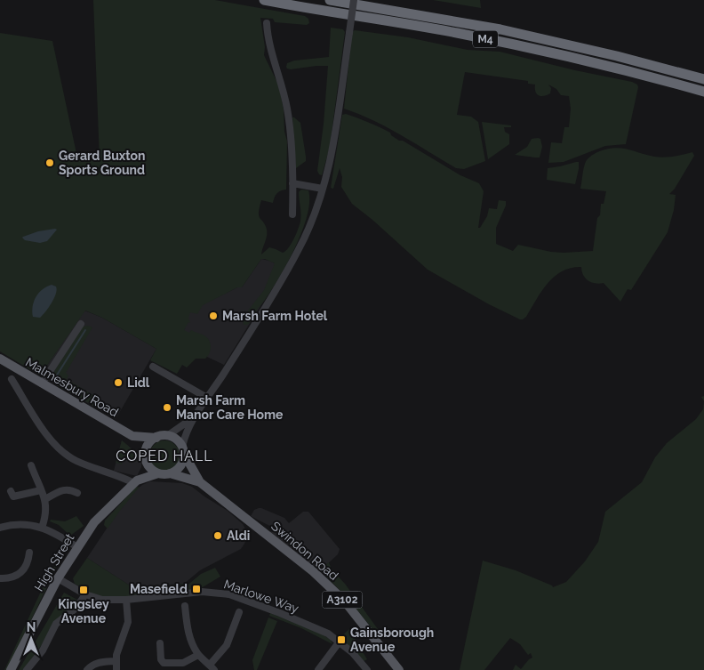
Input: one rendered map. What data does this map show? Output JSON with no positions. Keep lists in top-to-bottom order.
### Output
{
  "streets": {
    "highway": ["M4"],
    "main road": [
      "Malmesbury Road",
      "Swindon Road",
      "High Street",
      "A3102"
    ],
    "street": ["Marlowe Way"]
  },
  "crossings": [
    ["Swindon Road", "High Street"],
    ["Swindon Road", "A3102"],
    ["High Street", "Marlowe Way"],
    ["High Street", "A3102"]
  ],
  "districts": ["COPED HALL"],
  "places": {
    "other": [
      "Gerard Buxton Sports Ground",
      "Marsh Farm Hotel",
      "Lidl",
      "Marsh Farm Manor Care Home",
      "Aldi"
    ],
    "transit": ["Masefield", "Kingsley Avenue", "Gainsborough Avenue"]
  },
  "north": "top"
}
